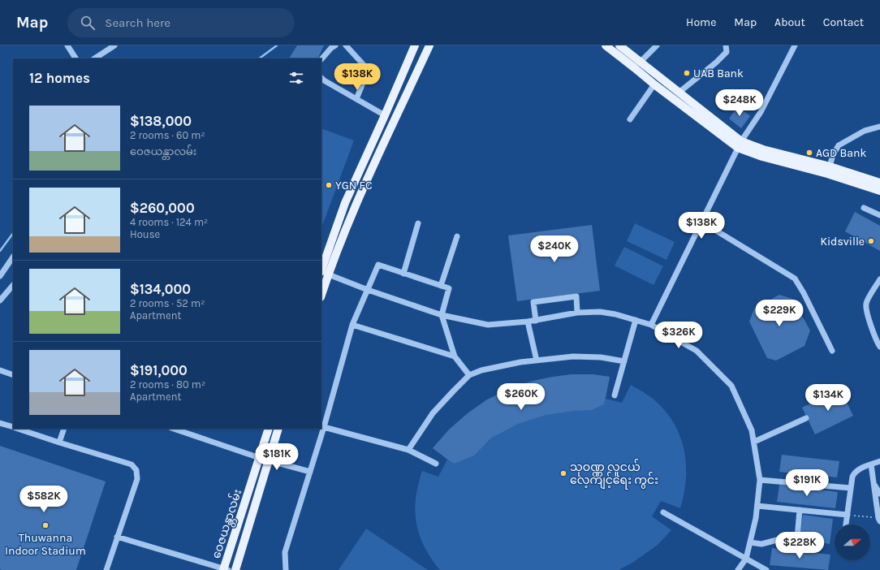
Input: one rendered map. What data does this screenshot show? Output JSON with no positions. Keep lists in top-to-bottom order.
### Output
{
  "streets": {
    "main road": ["ဝေဇယန္တာလမ်း"]
  },
  "places": [
    "UAB Bank",
    "AGD Bank",
    "YGN FC",
    "Kidsville",
    "သုဝဏ္ဏ လူငယ် လေ့ကျင့်ရေး ကွင်း",
    "Thuwanna Indoor Stadium"
  ],
  "north": "right",
  "page": {
    "header": "Map",
    "search": "Search here",
    "nav": [
      "Home",
      "Map",
      "About",
      "Contact"
    ],
    "heading": "12 homes",
    "price": [
      "$138K",
      "$248K",
      "$138K",
      "$240K",
      "$229K",
      "$326K",
      "$260K",
      "$134K",
      "$181K",
      "$191K",
      "$582K",
      "$228K"
    ],
    "list": [
      {
        "name": "$138,000",
        "note": "2 rooms · 60 m² · ဝေဇယန္တာလမ်း"
      },
      {
        "name": "$260,000",
        "note": "4 rooms · 124 m² · House"
      },
      {
        "name": "$134,000",
        "note": "2 rooms · 52 m² · Apartment"
      },
      {
        "name": "$191,000",
        "note": "2 rooms · 80 m² · Apartment"
      }
    ]
  }
}
